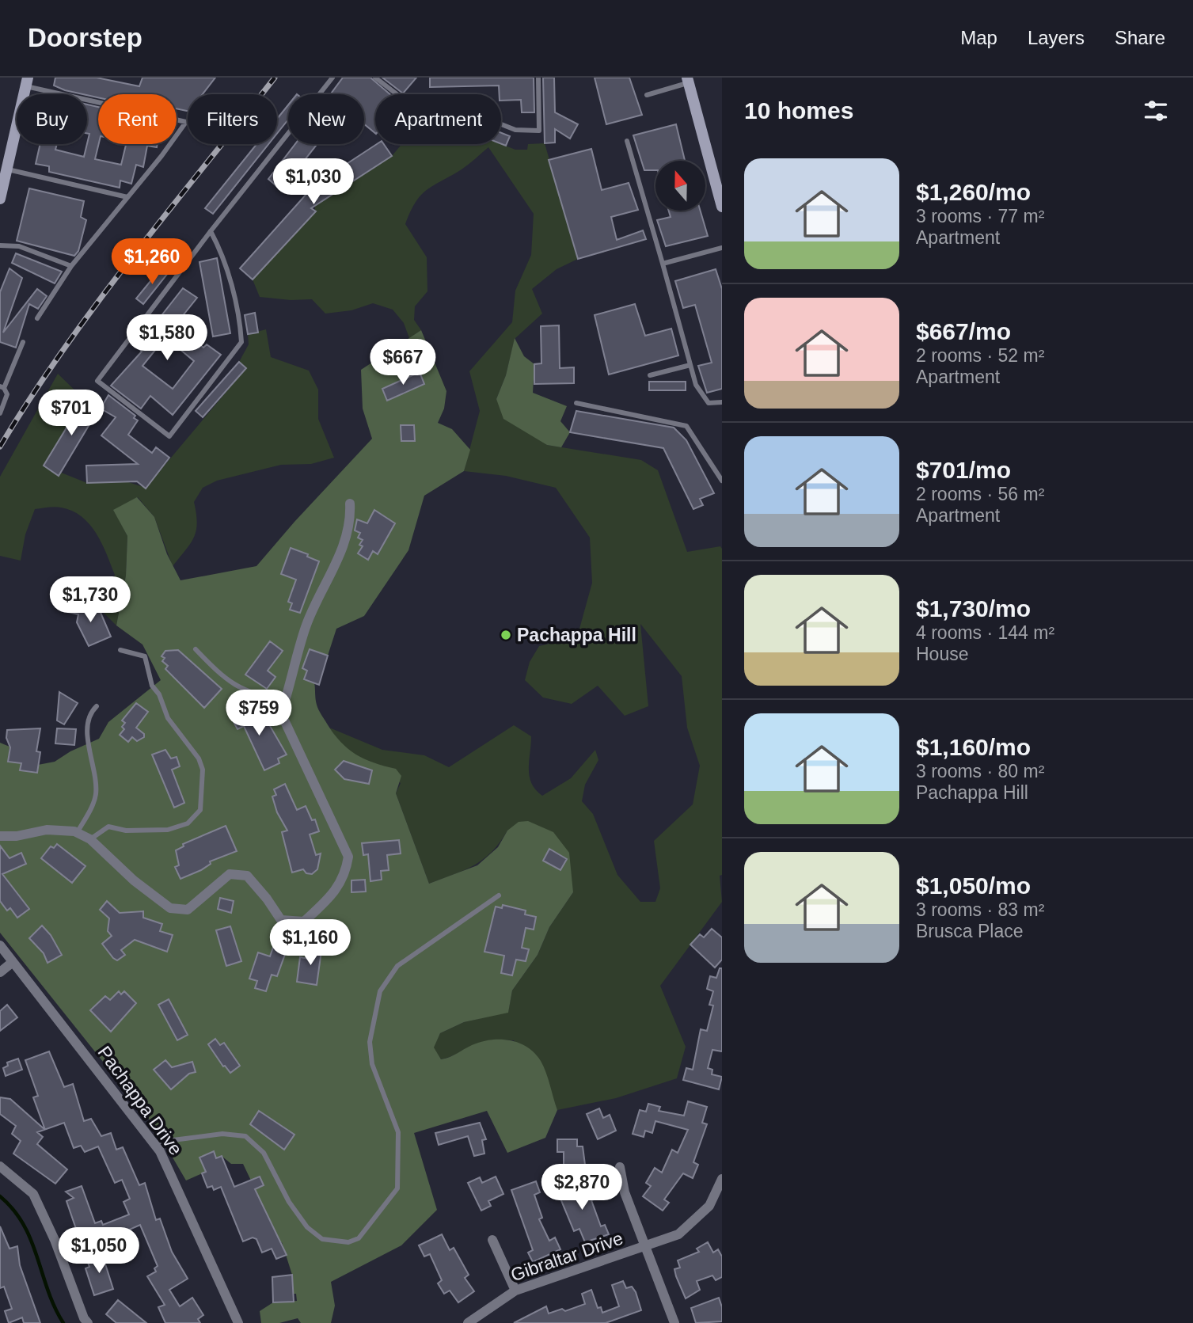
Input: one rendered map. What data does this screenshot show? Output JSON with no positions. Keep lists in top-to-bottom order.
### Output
{
  "streets": {
    "street": ["Pachappa Drive", "Gibraltar Drive"]
  },
  "places": ["Pachappa Hill"],
  "north": "top",
  "page": {
    "header": "Doorstep",
    "nav": ["Map", "Layers", "Share"],
    "heading": "10 homes",
    "chip": [
      "Buy",
      "Rent",
      "Filters",
      "New",
      "Apartment"
    ],
    "list": [
      {
        "name": "$1,260/mo",
        "note": "3 rooms · 77 m² · Apartment"
      },
      {
        "name": "$667/mo",
        "note": "2 rooms · 52 m² · Apartment"
      },
      {
        "name": "$701/mo",
        "note": "2 rooms · 56 m² · Apartment"
      },
      {
        "name": "$1,730/mo",
        "note": "4 rooms · 144 m² · House"
      },
      {
        "name": "$1,160/mo",
        "note": "3 rooms · 80 m² · Pachappa Hill"
      },
      {
        "name": "$1,050/mo",
        "note": "3 rooms · 83 m² · Brusca Place"
      }
    ],
    "price": [
      "$1,030",
      "$1,260",
      "$1,580",
      "$667",
      "$701",
      "$1,730",
      "$759",
      "$1,160",
      "$2,870",
      "$1,050"
    ]
  }
}
